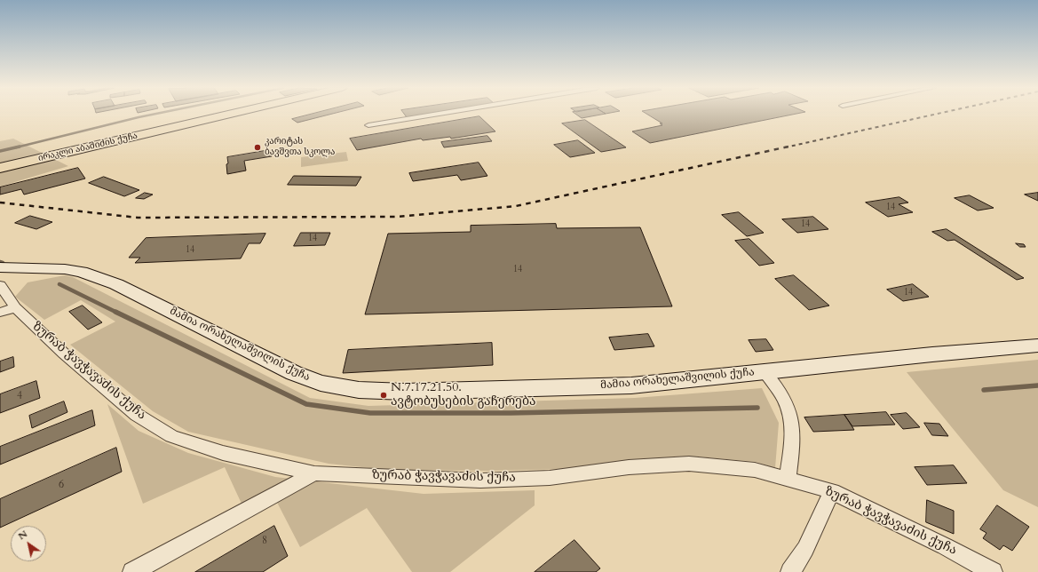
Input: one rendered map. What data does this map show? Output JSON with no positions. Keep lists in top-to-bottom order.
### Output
{
  "streets": {
    "main road": ["ირაკლი აბაშიძის ქუჩა"],
    "street": ["მამია ორახელაშვილის ქუჩა", "ზურაბ ჭავჭავაძის ქუჩა"]
  },
  "places": ["კარიტას ბავშვთა სკოლა", "N.7.17.21.50. ავტობუსების გაჩერება"],
  "house_numbers": [
    "14",
    "14",
    "14",
    "14",
    "14",
    "14",
    "4",
    "6",
    "8"
  ],
  "north": "top left"
}
